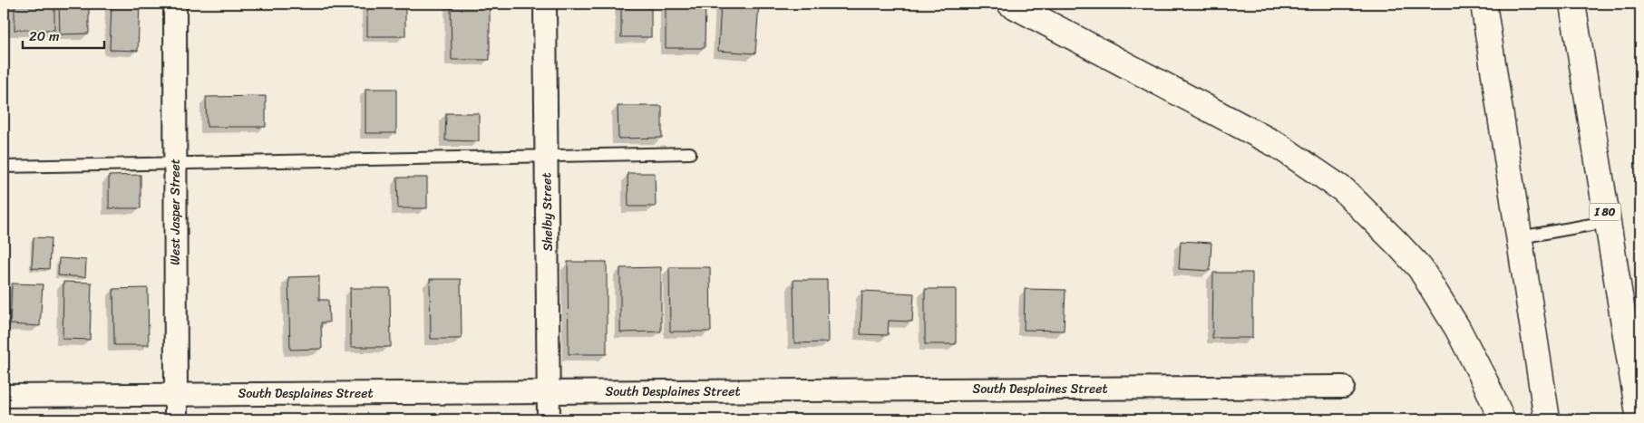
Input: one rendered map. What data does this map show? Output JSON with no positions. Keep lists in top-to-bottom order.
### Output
{
  "streets": {
    "highway": ["I 80"],
    "street": ["West Jasper Street", "Shelby Street", "South Desplaines Street"]
  },
  "crossings": [
    ["West Jasper Street", "South Desplaines Street"],
    ["Shelby Street", "South Desplaines Street"]
  ],
  "scale_bar": "20 m"
}
